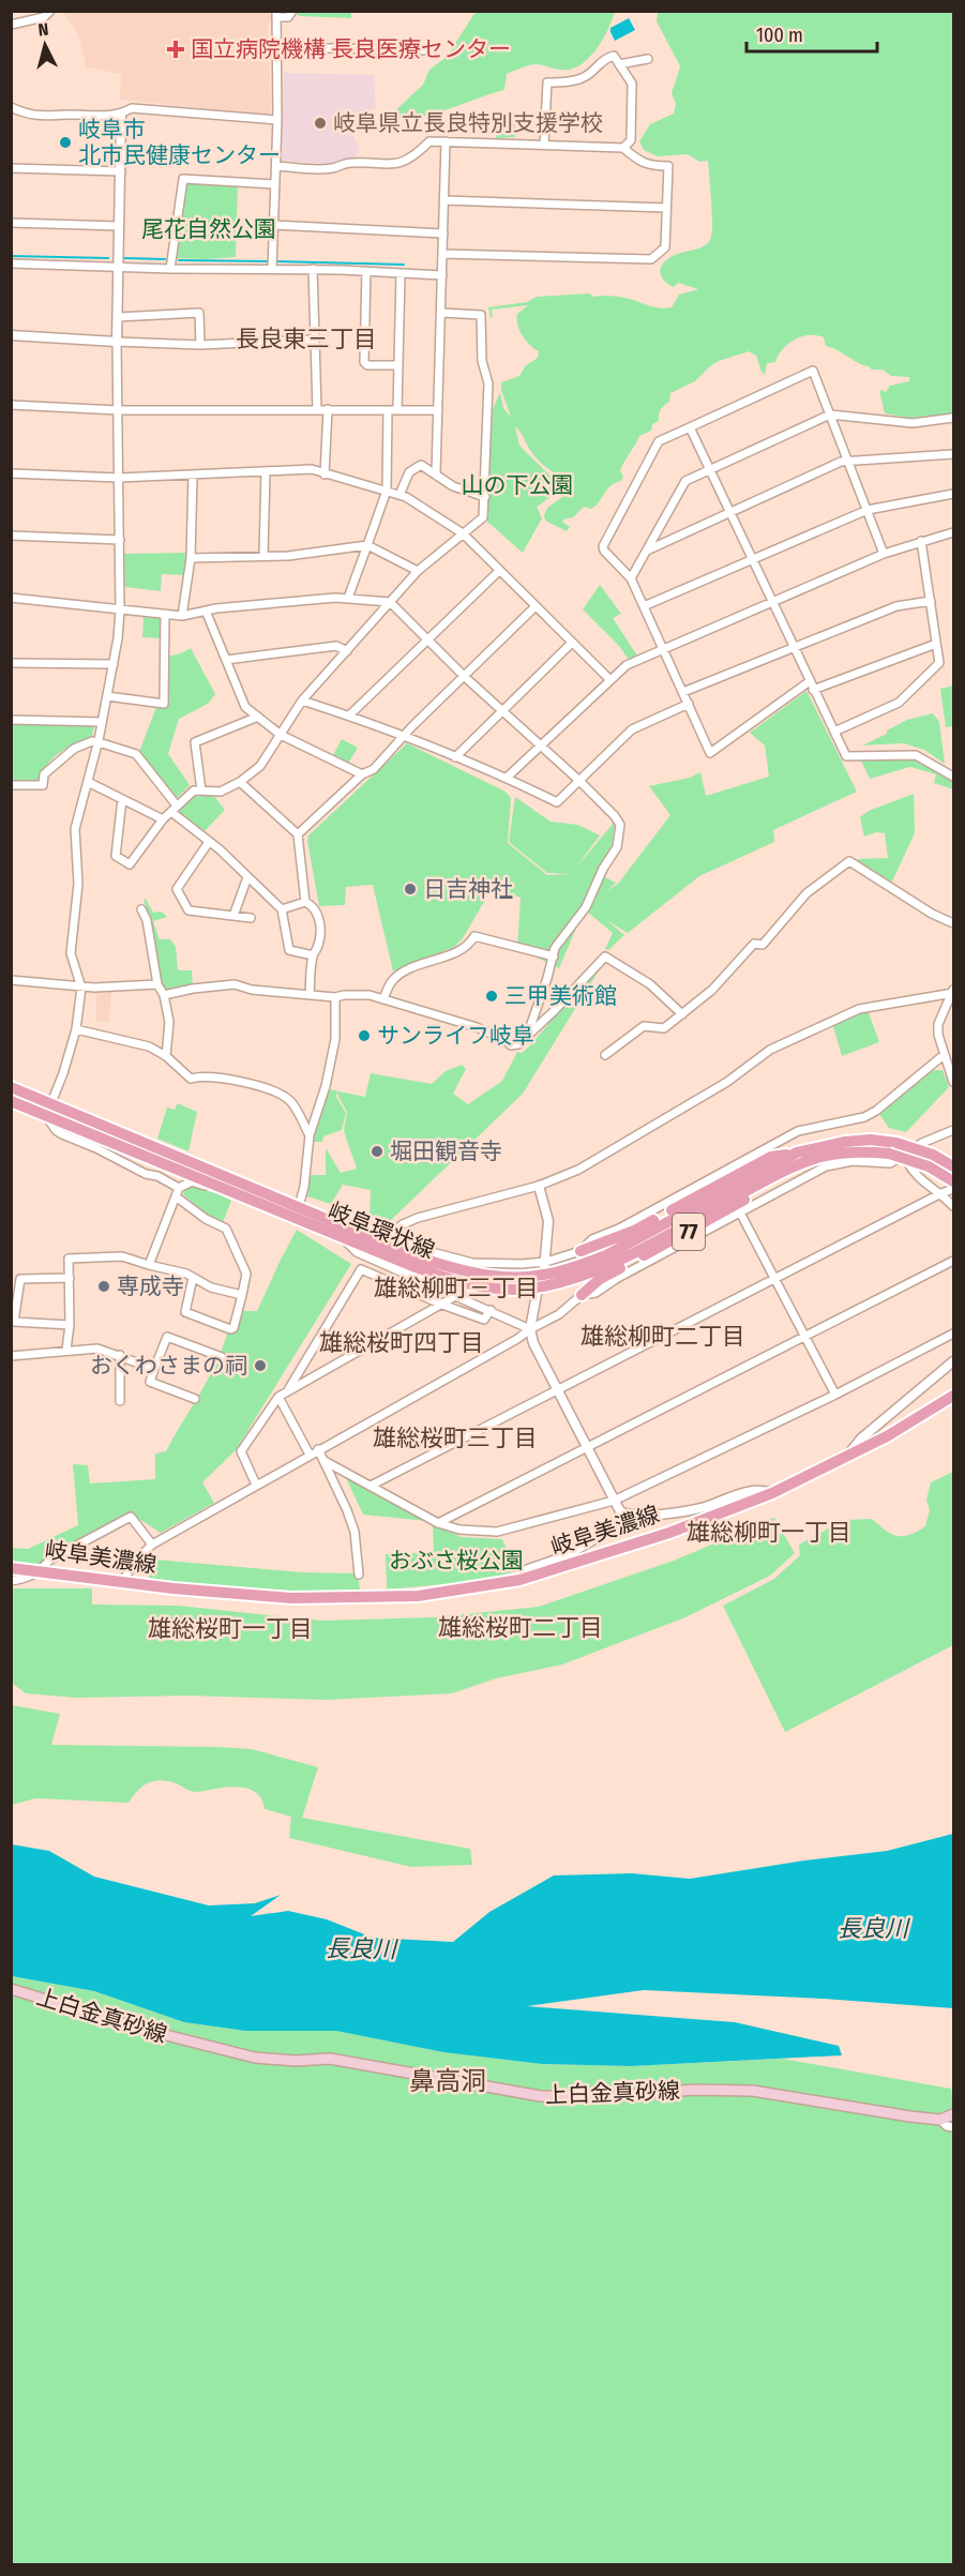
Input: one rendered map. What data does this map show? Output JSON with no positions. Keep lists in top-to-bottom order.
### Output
{
  "streets": {
    "main road": [
      "岐阜環状線",
      "77",
      "岐阜美濃線",
      "上白金真砂線"
    ]
  },
  "crossings": [
    ["岐阜環状線", "77"]
  ],
  "districts": [
    "長良東三丁目",
    "雄総柳町三丁目",
    "雄総柳町二丁目",
    "雄総桜町四丁目",
    "雄総桜町三丁目",
    "雄総柳町一丁目",
    "雄総桜町二丁目",
    "雄総桜町一丁目",
    "鼻高洞"
  ],
  "water": ["長良川"],
  "parks": ["尾花自然公園", "山の下公園", "おぶさ桜公園"],
  "places": {
    "health": ["国立病院機構 長良医療センター"],
    "other": [
      "岐阜県立長良特別支援学校",
      "岐阜市 北市民健康センター",
      "日吉神社",
      "三甲美術館",
      "サンライフ岐阜",
      "堀田観音寺",
      "専成寺",
      "おくわさまの祠"
    ]
  },
  "scale_bar": "100 m",
  "north": "top"
}
